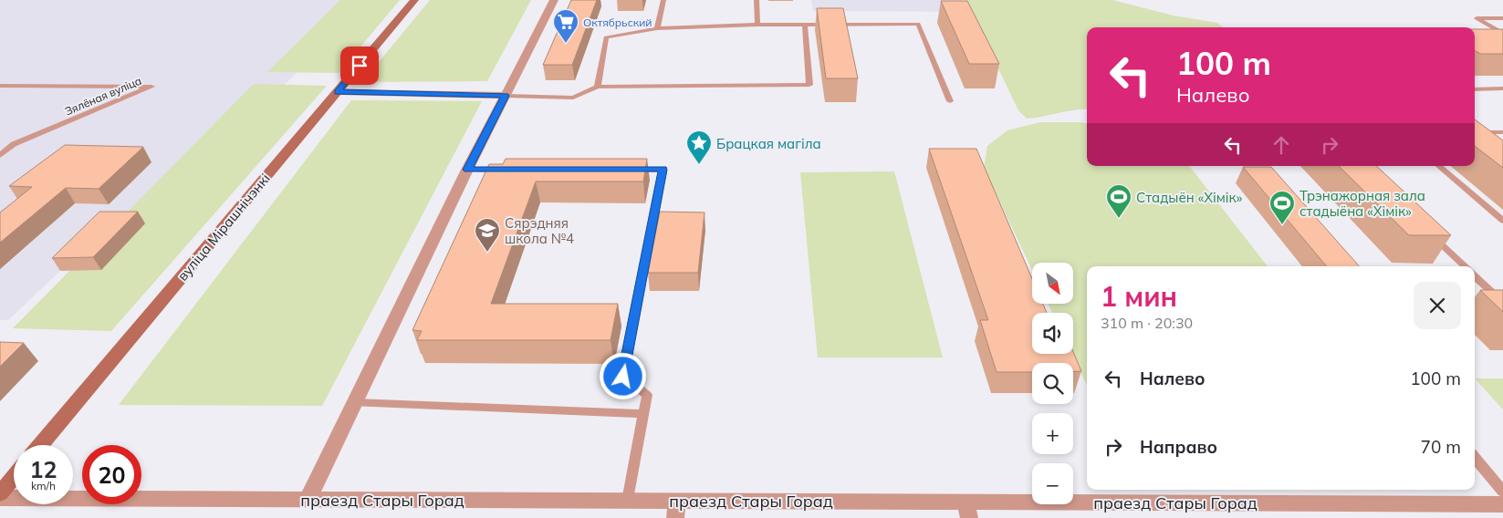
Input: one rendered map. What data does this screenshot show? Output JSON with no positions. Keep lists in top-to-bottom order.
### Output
{
  "streets": {
    "street": ["вуліца Мірашнічэнкі", "праезд Стары Горад"],
    "lane": ["Зялёная вуліца"]
  },
  "places": {
    "supermarket": ["Октябрьский"],
    "place": ["Брацкая магіла"],
    "sports": ["Стадыён «Хімік»", "Трэнажорная зала стадыёна «Хімік»"],
    "school or university": ["Сярэдняя школа №4"]
  },
  "north": "bottom right",
  "page": {
    "turn": ["100 m", "Налево"],
    "map_buttons": ["+", "−"],
    "heading": ["1 мин", "310 m · 20:30"],
    "list": [
      {
        "name": "Налево",
        "value": "100 m"
      },
      {
        "name": "Направо",
        "value": "70 m"
      }
    ],
    "speed": "12 km/h",
    "limit": "20"
  }
}
